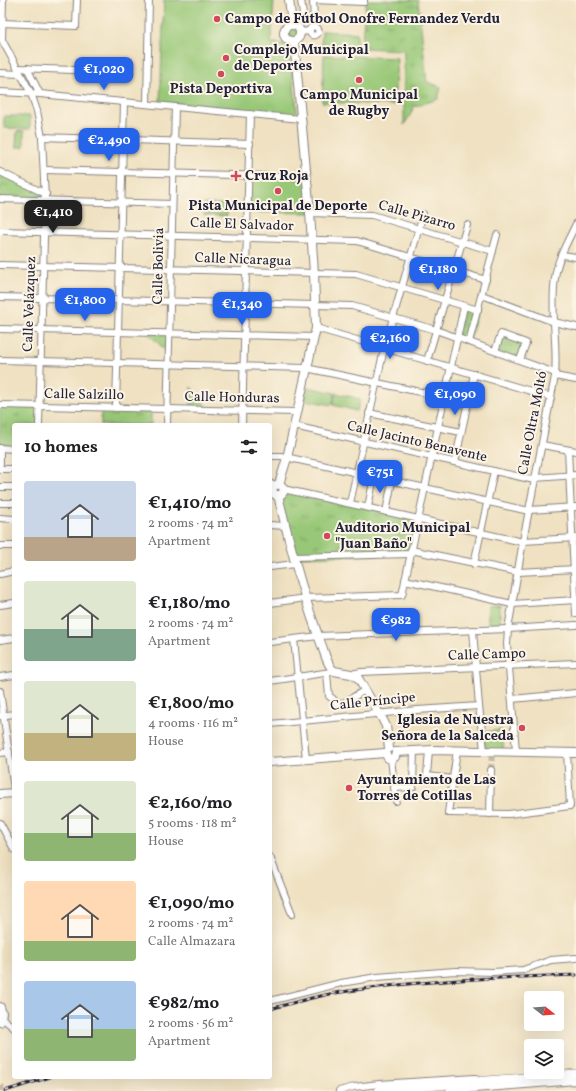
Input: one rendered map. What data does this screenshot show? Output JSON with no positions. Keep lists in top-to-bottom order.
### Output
{
  "streets": {
    "street": [
      "Calle Pizarro",
      "Calle El Salvador",
      "Calle Nicaragua",
      "Calle Bolivia",
      "Calle Velázquez",
      "Calle Salzillo",
      "Calle Honduras",
      "Calle Oltra Moltó",
      "Calle Jacinto Benavente",
      "Calle Campo",
      "Calle Príncipe"
    ]
  },
  "crossings": [
    ["Calle El Salvador", "Calle Bolivia"],
    ["Calle El Salvador", "Calle Velázquez"],
    ["Calle Nicaragua", "Calle Bolivia"],
    ["Calle Nicaragua", "Calle Velázquez"],
    ["Calle Bolivia", "Calle Salzillo"],
    ["Calle Bolivia", "Calle Honduras"],
    ["Calle Velázquez", "Calle Salzillo"],
    ["Calle Salzillo", "Calle Honduras"],
    ["Calle Oltra Moltó", "Calle Jacinto Benavente"],
    ["Calle Oltra Moltó", "Calle Campo"]
  ],
  "places": {
    "other": [
      "Campo de Fútbol Onofre Fernandez Verdu",
      "Complejo Municipal de Deportes",
      "Pista Deportiva",
      "Campo Municipal de Rugby",
      "Pista Municipal de Deporte",
      "Auditorio Municipal \"Juan Baño\"",
      "Iglesia de Nuestra Señora de la Salceda",
      "Ayuntamiento de Las Torres de Cotillas"
    ],
    "health": ["Cruz Roja"]
  },
  "north": "right",
  "page": {
    "price": [
      "€1,020",
      "€2,490",
      "€1,410",
      "€1,180",
      "€1,800",
      "€1,340",
      "€2,160",
      "€1,090",
      "€751",
      "€982"
    ],
    "heading": "10 homes",
    "list": [
      {
        "name": "€1,410/mo",
        "note": "2 rooms · 74 m² · Apartment"
      },
      {
        "name": "€1,180/mo",
        "note": "2 rooms · 74 m² · Apartment"
      },
      {
        "name": "€1,800/mo",
        "note": "4 rooms · 116 m² · House"
      },
      {
        "name": "€2,160/mo",
        "note": "5 rooms · 118 m² · House"
      },
      {
        "name": "€1,090/mo",
        "note": "2 rooms · 74 m² · Calle Almazara"
      },
      {
        "name": "€982/mo",
        "note": "2 rooms · 56 m² · Apartment"
      }
    ]
  }
}
